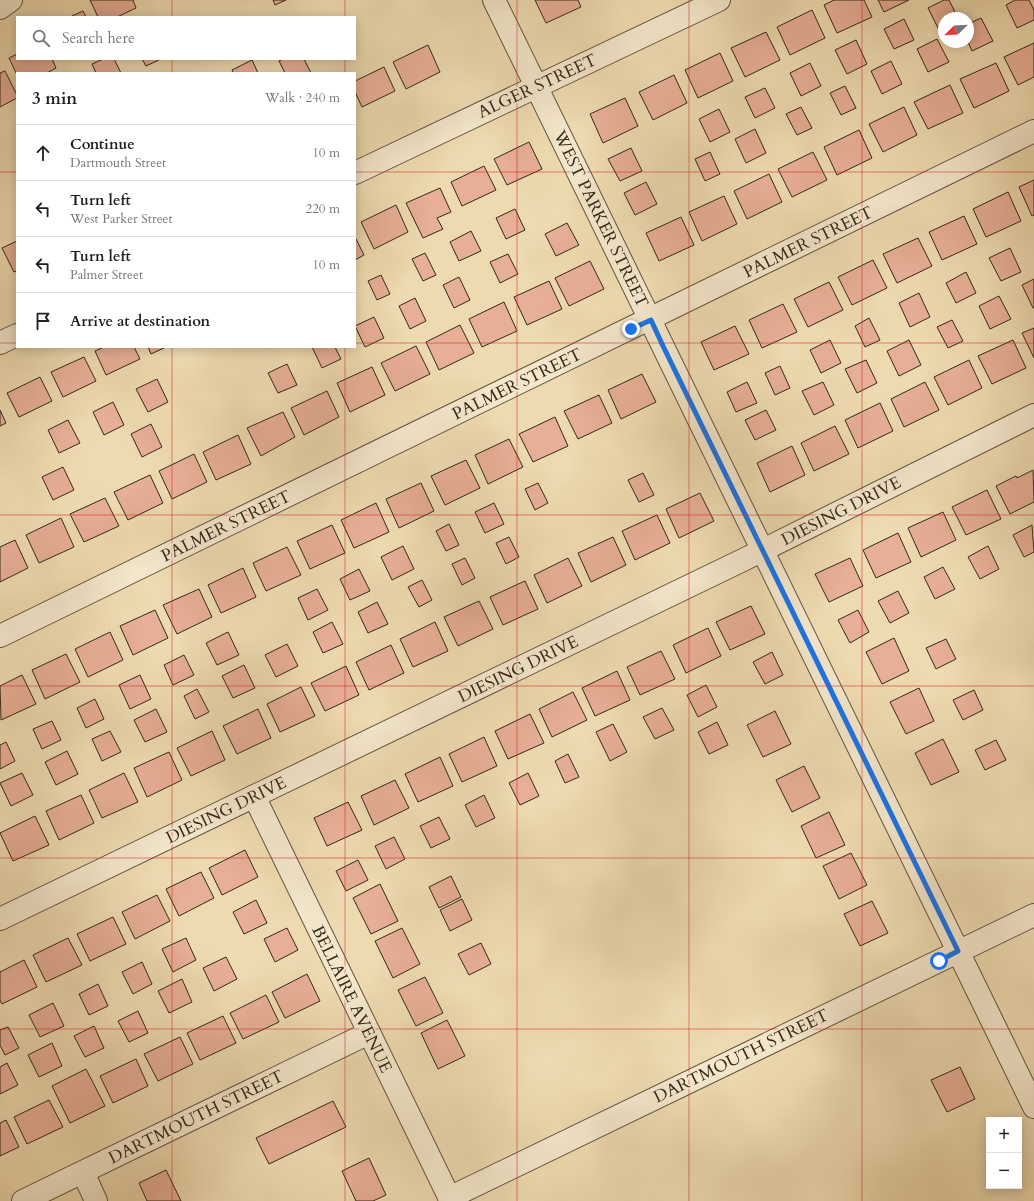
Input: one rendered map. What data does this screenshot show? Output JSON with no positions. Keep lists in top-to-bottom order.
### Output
{
  "streets": {
    "street": [
      "ALGER STREET",
      "WEST PARKER STREET",
      "PALMER STREET",
      "DIESING DRIVE",
      "BELLAIRE AVENUE",
      "DARTMOUTH STREET"
    ]
  },
  "crossings": [
    ["ALGER STREET", "WEST PARKER STREET"],
    ["WEST PARKER STREET", "PALMER STREET"],
    ["WEST PARKER STREET", "DIESING DRIVE"],
    ["WEST PARKER STREET", "DARTMOUTH STREET"],
    ["DIESING DRIVE", "BELLAIRE AVENUE"],
    ["BELLAIRE AVENUE", "DARTMOUTH STREET"]
  ],
  "north": "bottom left",
  "page": {
    "search": "Search here",
    "heading": ["3 min", "Walk · 240 m"],
    "list": [
      ["Continue", "Dartmouth Street", "10 m"],
      ["Turn left", "West Parker Street", "220 m"],
      ["Turn left", "Palmer Street", "10 m"],
      "Arrive at destination"
    ],
    "map_buttons": ["+", "−"]
  }
}
